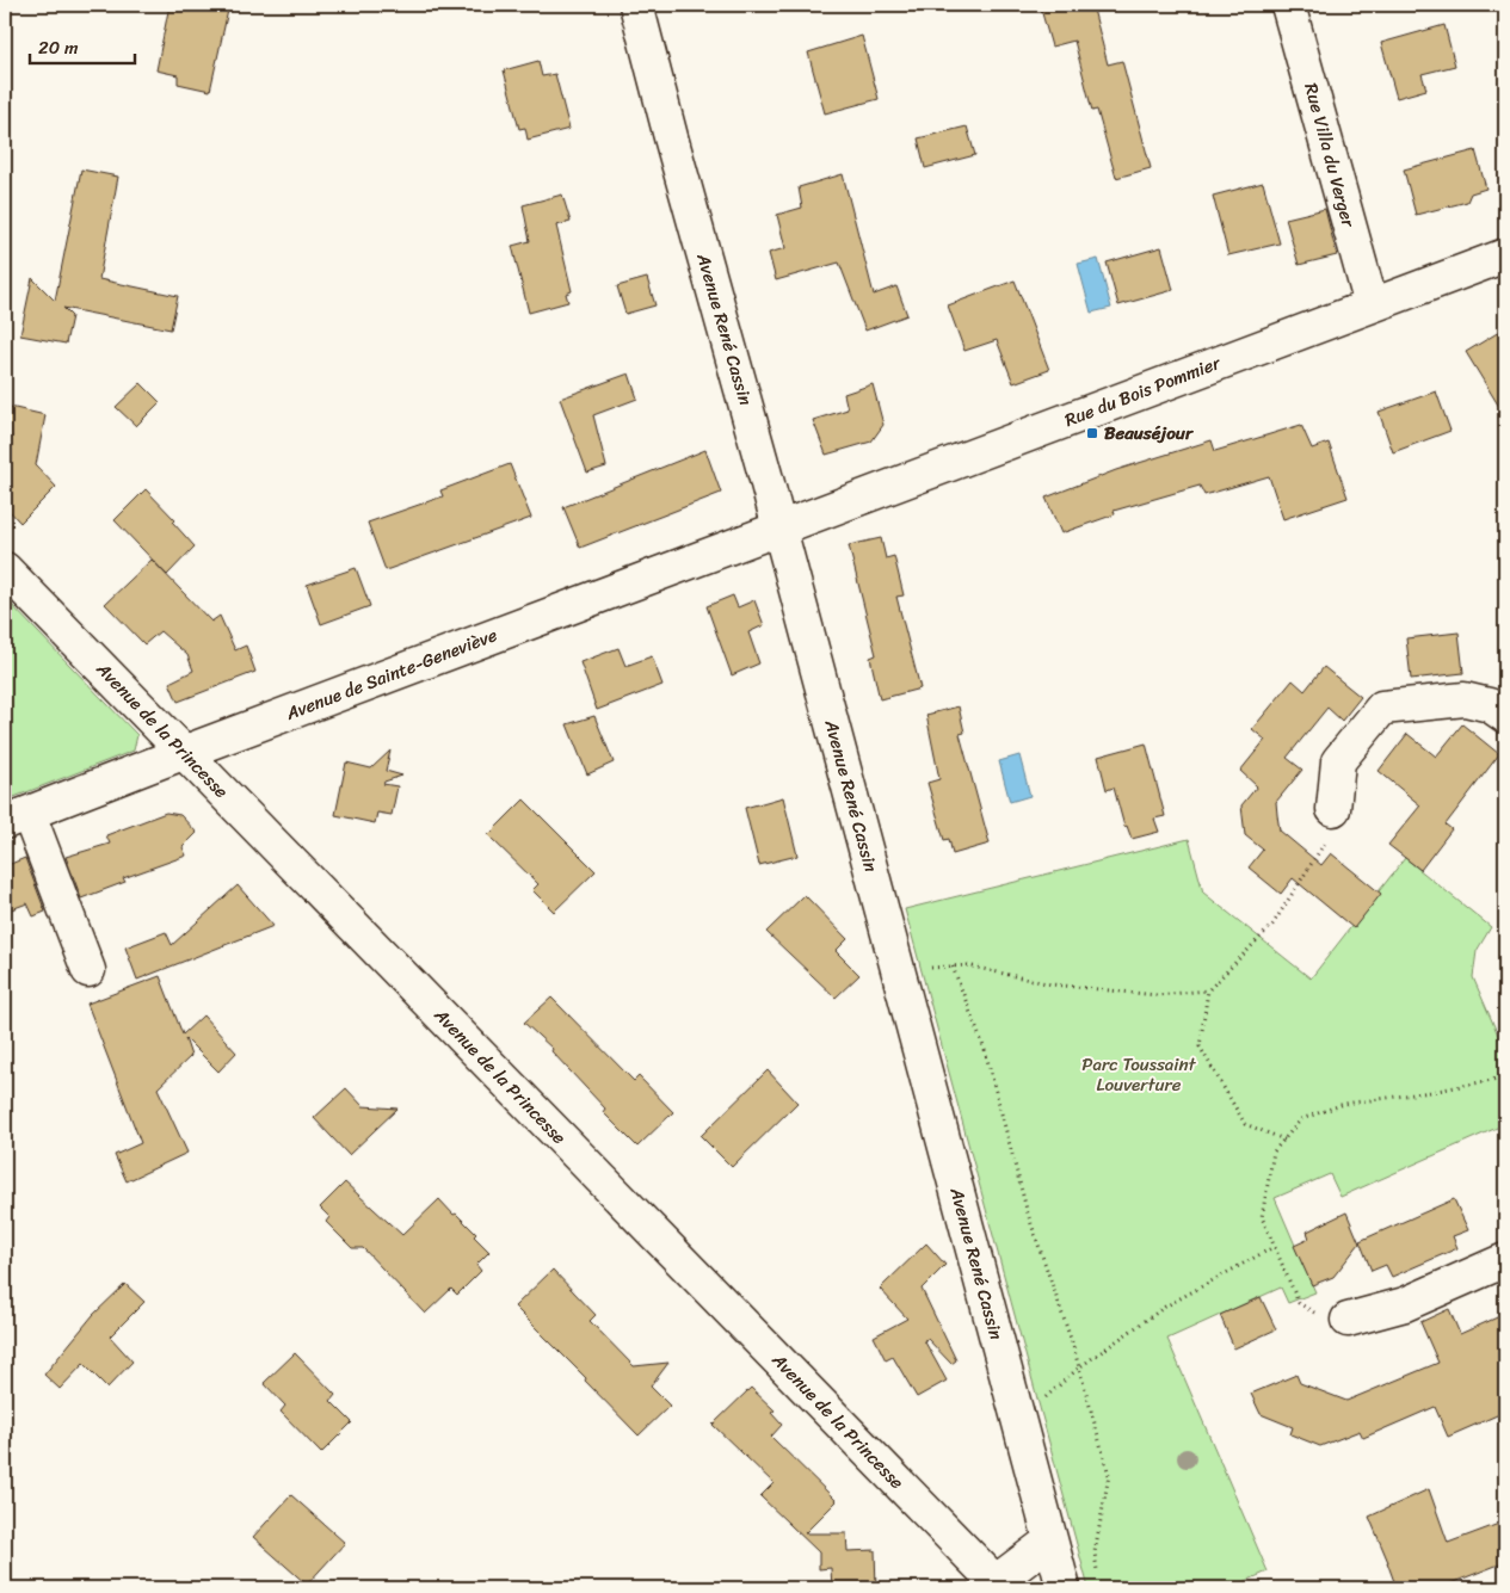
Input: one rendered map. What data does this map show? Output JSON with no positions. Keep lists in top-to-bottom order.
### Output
{
  "streets": {
    "street": [
      "Rue Villa du Verger",
      "Avenue René Cassin",
      "Rue du Bois Pommier",
      "Avenue de Sainte-Geneviève",
      "Avenue de la Princesse"
    ]
  },
  "crossings": [
    ["Rue Villa du Verger", "Rue du Bois Pommier"],
    ["Avenue René Cassin", "Rue du Bois Pommier"],
    ["Avenue René Cassin", "Avenue de Sainte-Geneviève"],
    ["Rue du Bois Pommier", "Avenue de Sainte-Geneviève"],
    ["Avenue de Sainte-Geneviève", "Avenue de la Princesse"]
  ],
  "parks": ["Parc Toussaint Louverture"],
  "places": {
    "transit": ["Beauséjour"]
  },
  "scale_bar": "20 m"
}
